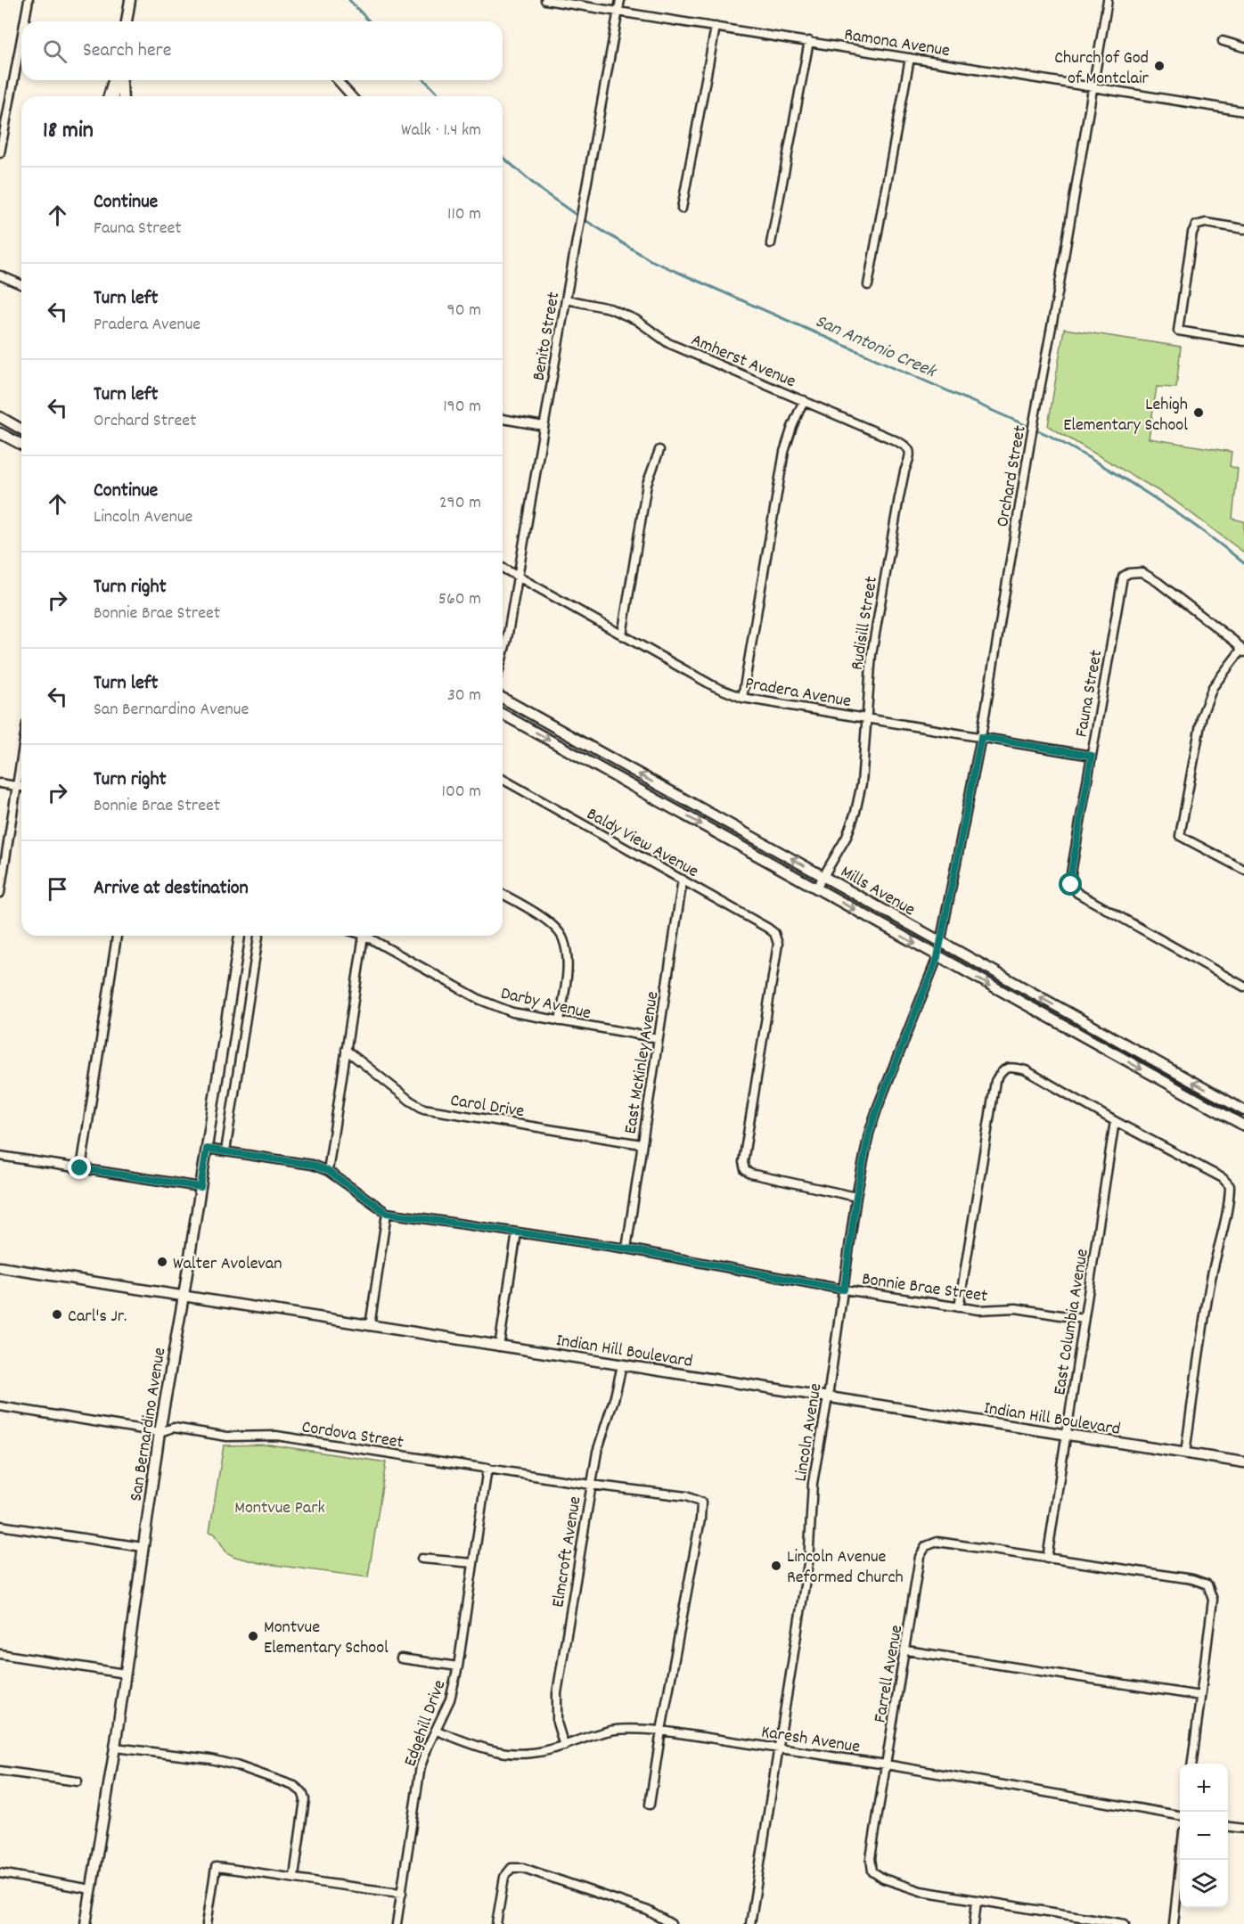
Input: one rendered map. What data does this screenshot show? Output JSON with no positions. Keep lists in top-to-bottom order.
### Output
{
  "streets": {
    "main road": ["Mills Avenue", "Indian Hill Boulevard", "San Bernardino Avenue"],
    "street": [
      "Ramona Avenue",
      "Benito Street",
      "Amherst Avenue",
      "Orchard Street",
      "Rudisill Street",
      "Pradera Avenue",
      "Fauna Street",
      "Baldy View Avenue",
      "Darby Avenue",
      "East McKinley Avenue",
      "Carol Drive",
      "Bonnie Brae Street",
      "East Columbia Avenue",
      "Lincoln Avenue",
      "Cordova Street",
      "Elmcroft Avenue",
      "Farrell Avenue",
      "Edgehill Drive",
      "Karesh Avenue"
    ]
  },
  "crossings": [
    ["Ramona Avenue", "Benito Street"],
    ["Ramona Avenue", "Orchard Street"],
    ["Benito Street", "Amherst Avenue"],
    ["Benito Street", "Pradera Avenue"],
    ["Amherst Avenue", "Rudisill Street"],
    ["Orchard Street", "Pradera Avenue"],
    ["Orchard Street", "Mills Avenue"],
    ["Orchard Street", "Lincoln Avenue"],
    ["Rudisill Street", "Pradera Avenue"],
    ["Rudisill Street", "Mills Avenue"],
    ["Pradera Avenue", "Fauna Street"],
    ["Baldy View Avenue", "East McKinley Avenue"],
    ["Baldy View Avenue", "Lincoln Avenue"],
    ["Mills Avenue", "Lincoln Avenue"],
    ["Darby Avenue", "East McKinley Avenue"],
    ["East McKinley Avenue", "Carol Drive"],
    ["East McKinley Avenue", "Bonnie Brae Street"],
    ["Bonnie Brae Street", "East Columbia Avenue"],
    ["Bonnie Brae Street", "San Bernardino Avenue"],
    ["Bonnie Brae Street", "Lincoln Avenue"],
    ["East Columbia Avenue", "Indian Hill Boulevard"],
    ["East Columbia Avenue", "Farrell Avenue"],
    ["Indian Hill Boulevard", "San Bernardino Avenue"],
    ["Indian Hill Boulevard", "Lincoln Avenue"],
    ["Indian Hill Boulevard", "Elmcroft Avenue"],
    ["San Bernardino Avenue", "Cordova Street"],
    ["Lincoln Avenue", "Karesh Avenue"],
    ["Cordova Street", "Elmcroft Avenue"],
    ["Cordova Street", "Edgehill Drive"],
    ["Cordova Street", "Karesh Avenue"],
    ["Elmcroft Avenue", "Karesh Avenue"],
    ["Farrell Avenue", "Karesh Avenue"],
    ["Edgehill Drive", "Karesh Avenue"]
  ],
  "water": ["San Antonio Creek"],
  "parks": ["Montvue Park"],
  "places": [
    "Church of God of Montclair",
    "Lehigh Elementary School",
    "Walter Avolevan",
    "Carl's Jr.",
    "Lincoln Avenue Reformed Church",
    "Montvue Elementary School"
  ],
  "page": {
    "search": "Search here",
    "heading": ["18 min", "Walk · 1.4 km"],
    "list": [
      ["Continue", "Fauna Street", "110 m"],
      ["Turn left", "Pradera Avenue", "90 m"],
      ["Turn left", "Orchard Street", "190 m"],
      ["Continue", "Lincoln Avenue", "290 m"],
      ["Turn right", "Bonnie Brae Street", "560 m"],
      ["Turn left", "San Bernardino Avenue", "30 m"],
      ["Turn right", "Bonnie Brae Street", "100 m"],
      "Arrive at destination"
    ],
    "map_buttons": ["+", "−"]
  }
}
